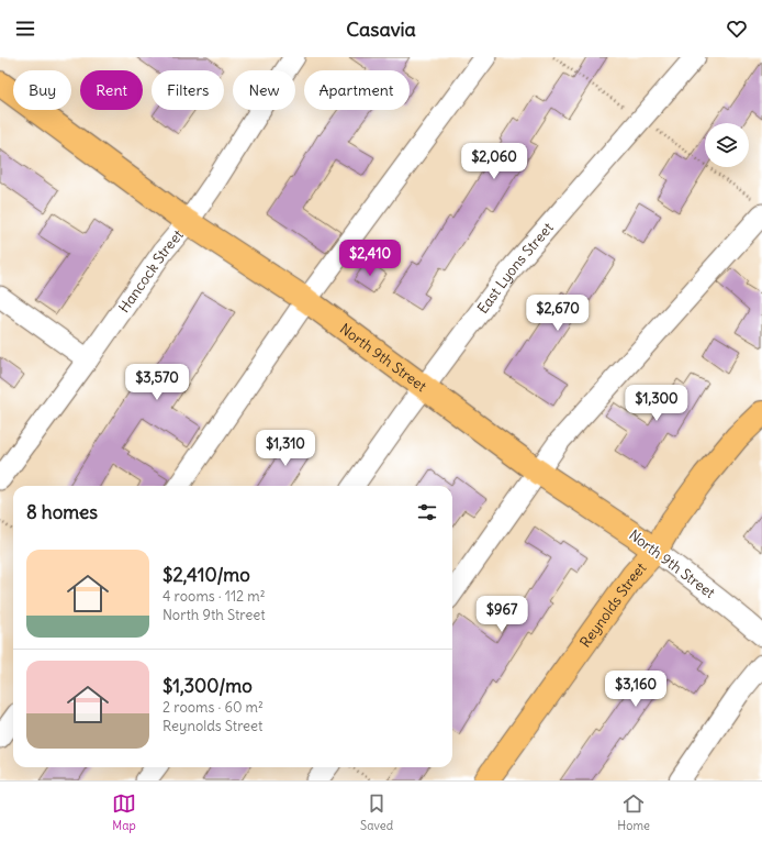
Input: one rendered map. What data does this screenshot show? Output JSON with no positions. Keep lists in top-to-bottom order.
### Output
{
  "streets": {
    "main road": ["North 9th Street", "Reynolds Street"],
    "street": ["East Lyons Street", "Hancock Street"]
  },
  "crossings": [
    ["East Lyons Street", "North 9th Street"],
    ["Hancock Street", "North 9th Street"],
    ["North 9th Street", "Reynolds Street"]
  ],
  "page": {
    "header": "Casavia",
    "chip": [
      "Buy",
      "Rent",
      "Filters",
      "New",
      "Apartment"
    ],
    "price": [
      "$2,060",
      "$2,410",
      "$2,670",
      "$3,570",
      "$1,300",
      "$1,310",
      "$967",
      "$3,160"
    ],
    "heading": "8 homes",
    "list": [
      {
        "name": "$2,410/mo",
        "note": "4 rooms · 112 m² · North 9th Street"
      },
      {
        "name": "$1,300/mo",
        "note": "2 rooms · 60 m² · Reynolds Street"
      }
    ],
    "tabs": ["Map", "Saved", "Home"]
  }
}
